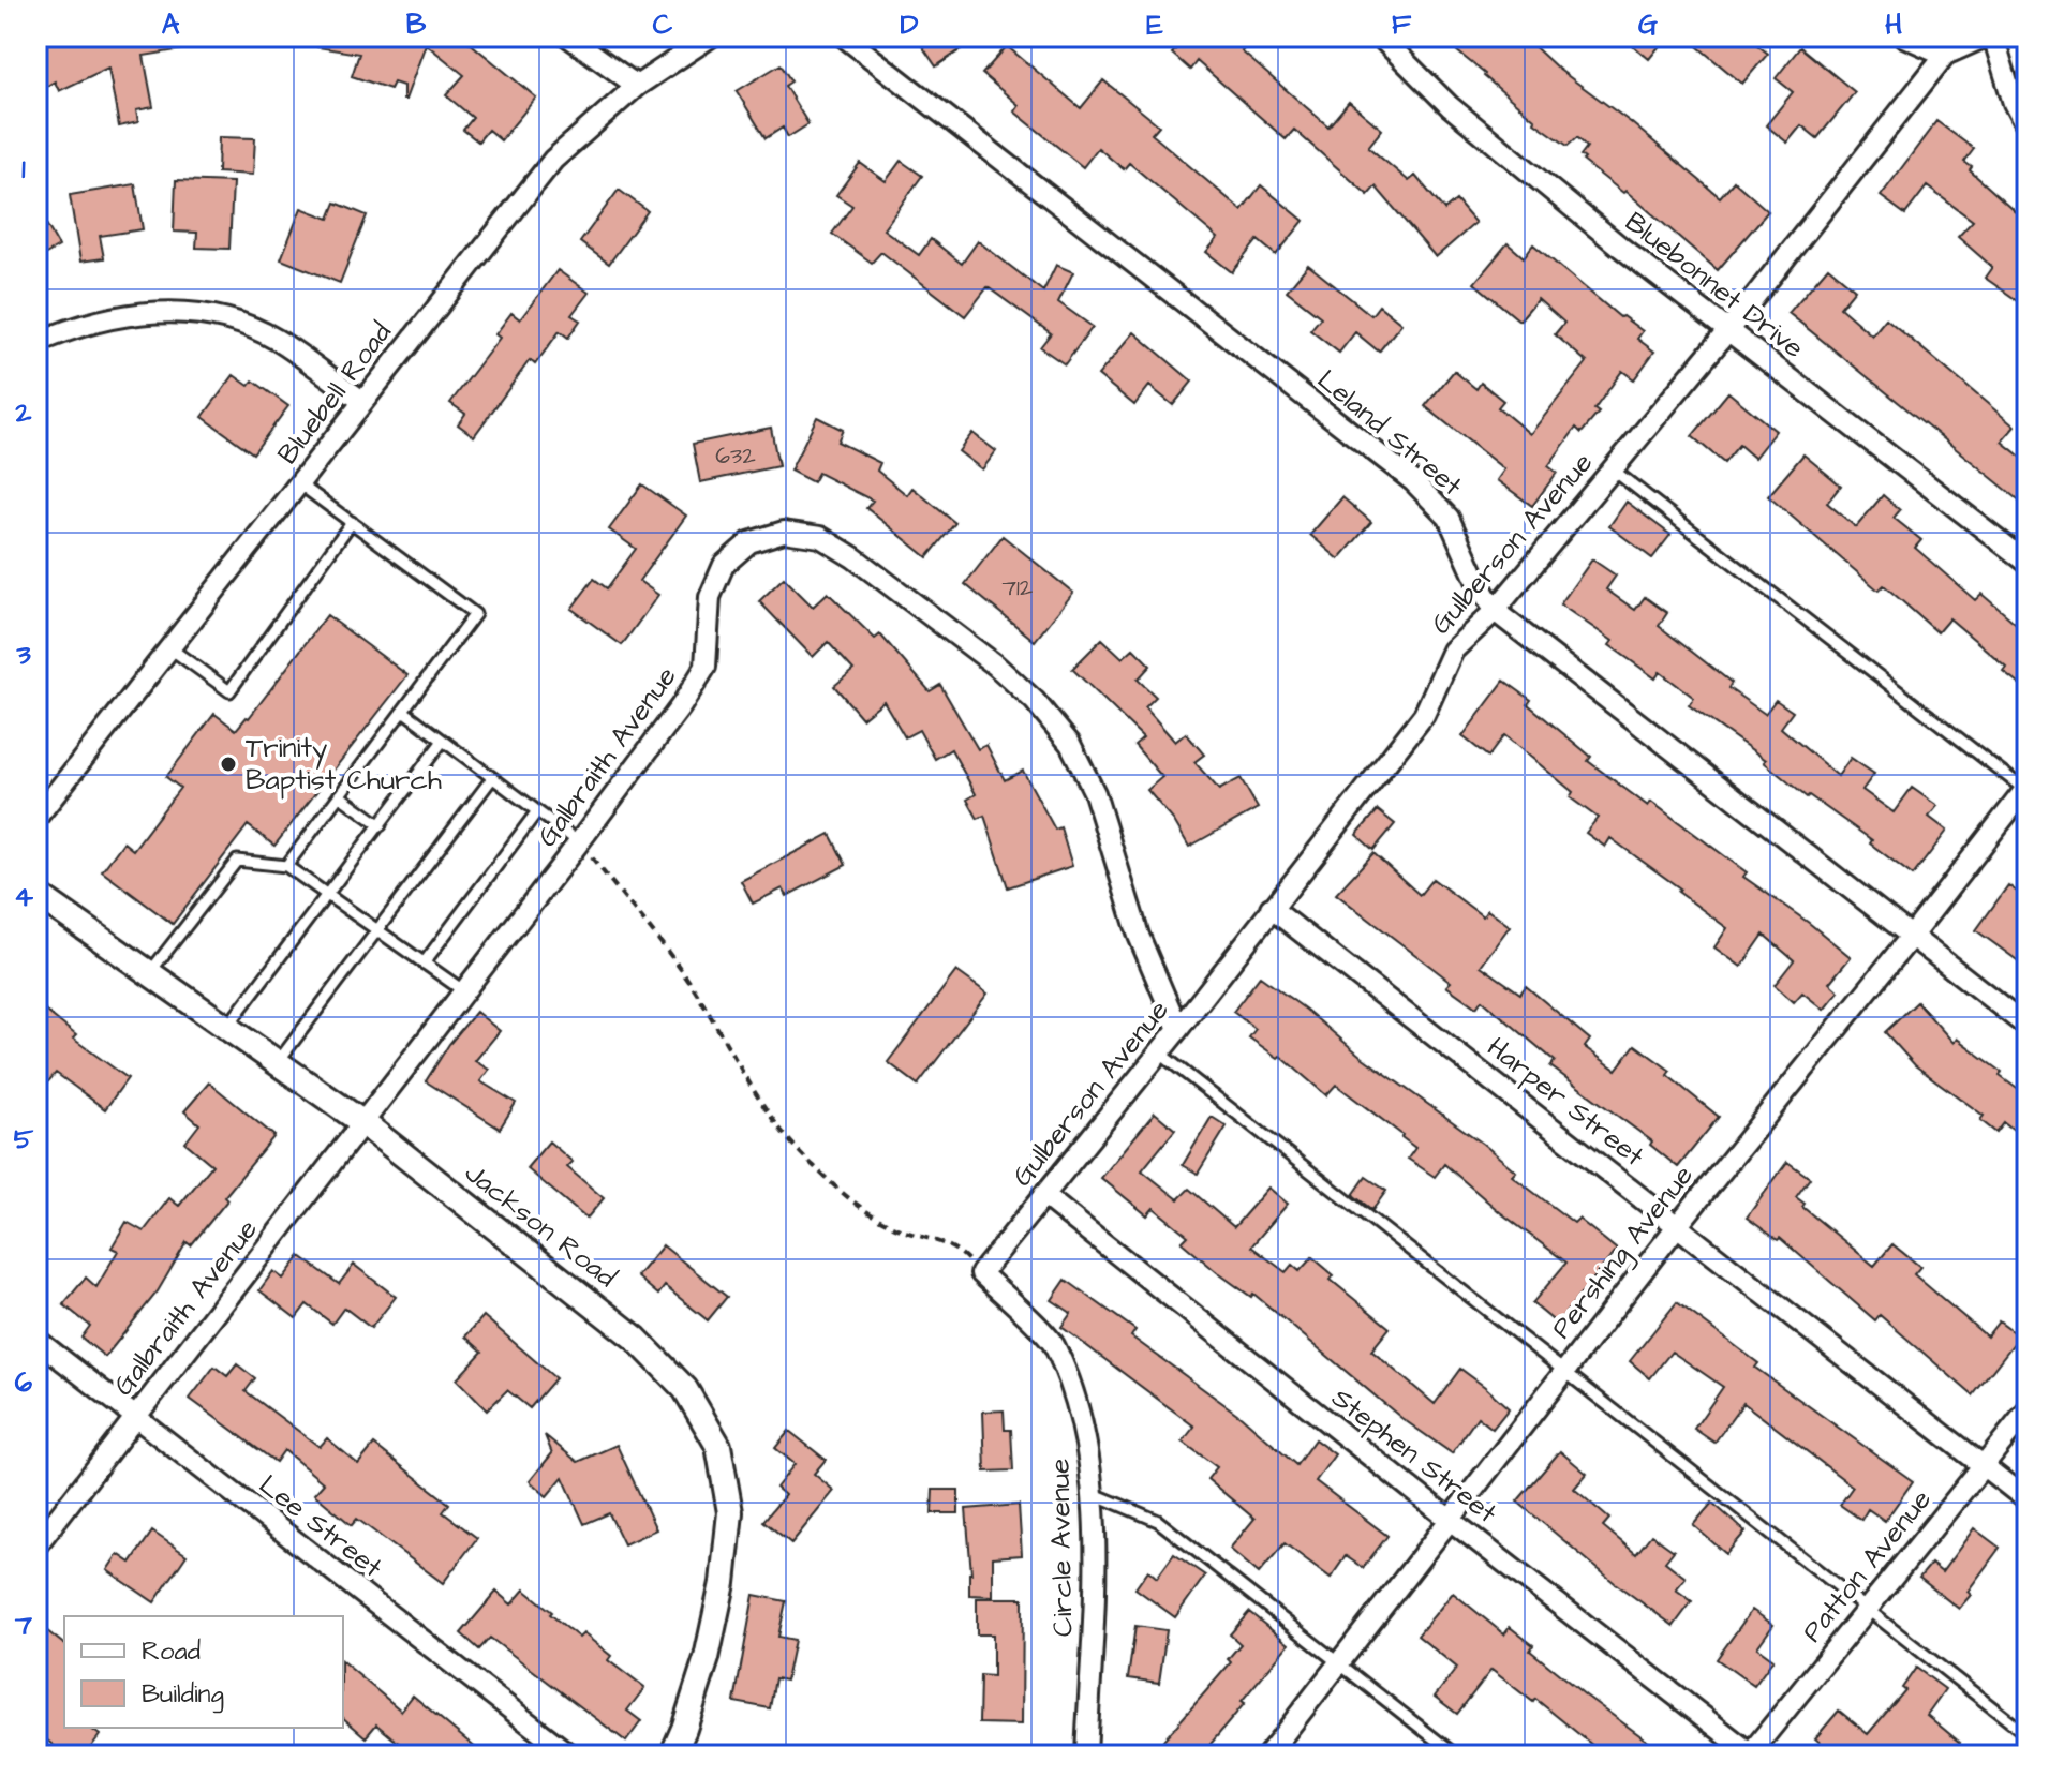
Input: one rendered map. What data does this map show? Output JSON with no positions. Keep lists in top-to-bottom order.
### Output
{
  "streets": {
    "street": [
      "Bluebonnet Drive",
      "Bluebell Road",
      "Leland Street",
      "Gulberson Avenue",
      "Galbraith Avenue",
      "Harper Street",
      "Jackson Road",
      "Pershing Avenue",
      "Stephen Street",
      "Lee Street",
      "Circle Avenue",
      "Patton Avenue"
    ]
  },
  "crossings": [
    ["Bluebonnet Drive", "Gulberson Avenue"],
    ["Leland Street", "Gulberson Avenue"],
    ["Leland Street", "Pershing Avenue"],
    ["Gulberson Avenue", "Galbraith Avenue"],
    ["Gulberson Avenue", "Harper Street"],
    ["Gulberson Avenue", "Stephen Street"],
    ["Gulberson Avenue", "Circle Avenue"],
    ["Galbraith Avenue", "Jackson Road"],
    ["Galbraith Avenue", "Lee Street"],
    ["Harper Street", "Pershing Avenue"],
    ["Harper Street", "Patton Avenue"],
    ["Pershing Avenue", "Stephen Street"],
    ["Stephen Street", "Patton Avenue"]
  ],
  "places": ["Trinity Baptist Church"],
  "house_numbers": ["632", "712"],
  "legend": ["Road", "Building"],
  "grid": {
    "columns": [
      "A",
      "B",
      "C",
      "D",
      "E",
      "F",
      "G",
      "H"
    ],
    "rows": [
      "1",
      "2",
      "3",
      "4",
      "5",
      "6",
      "7"
    ]
  }
}
